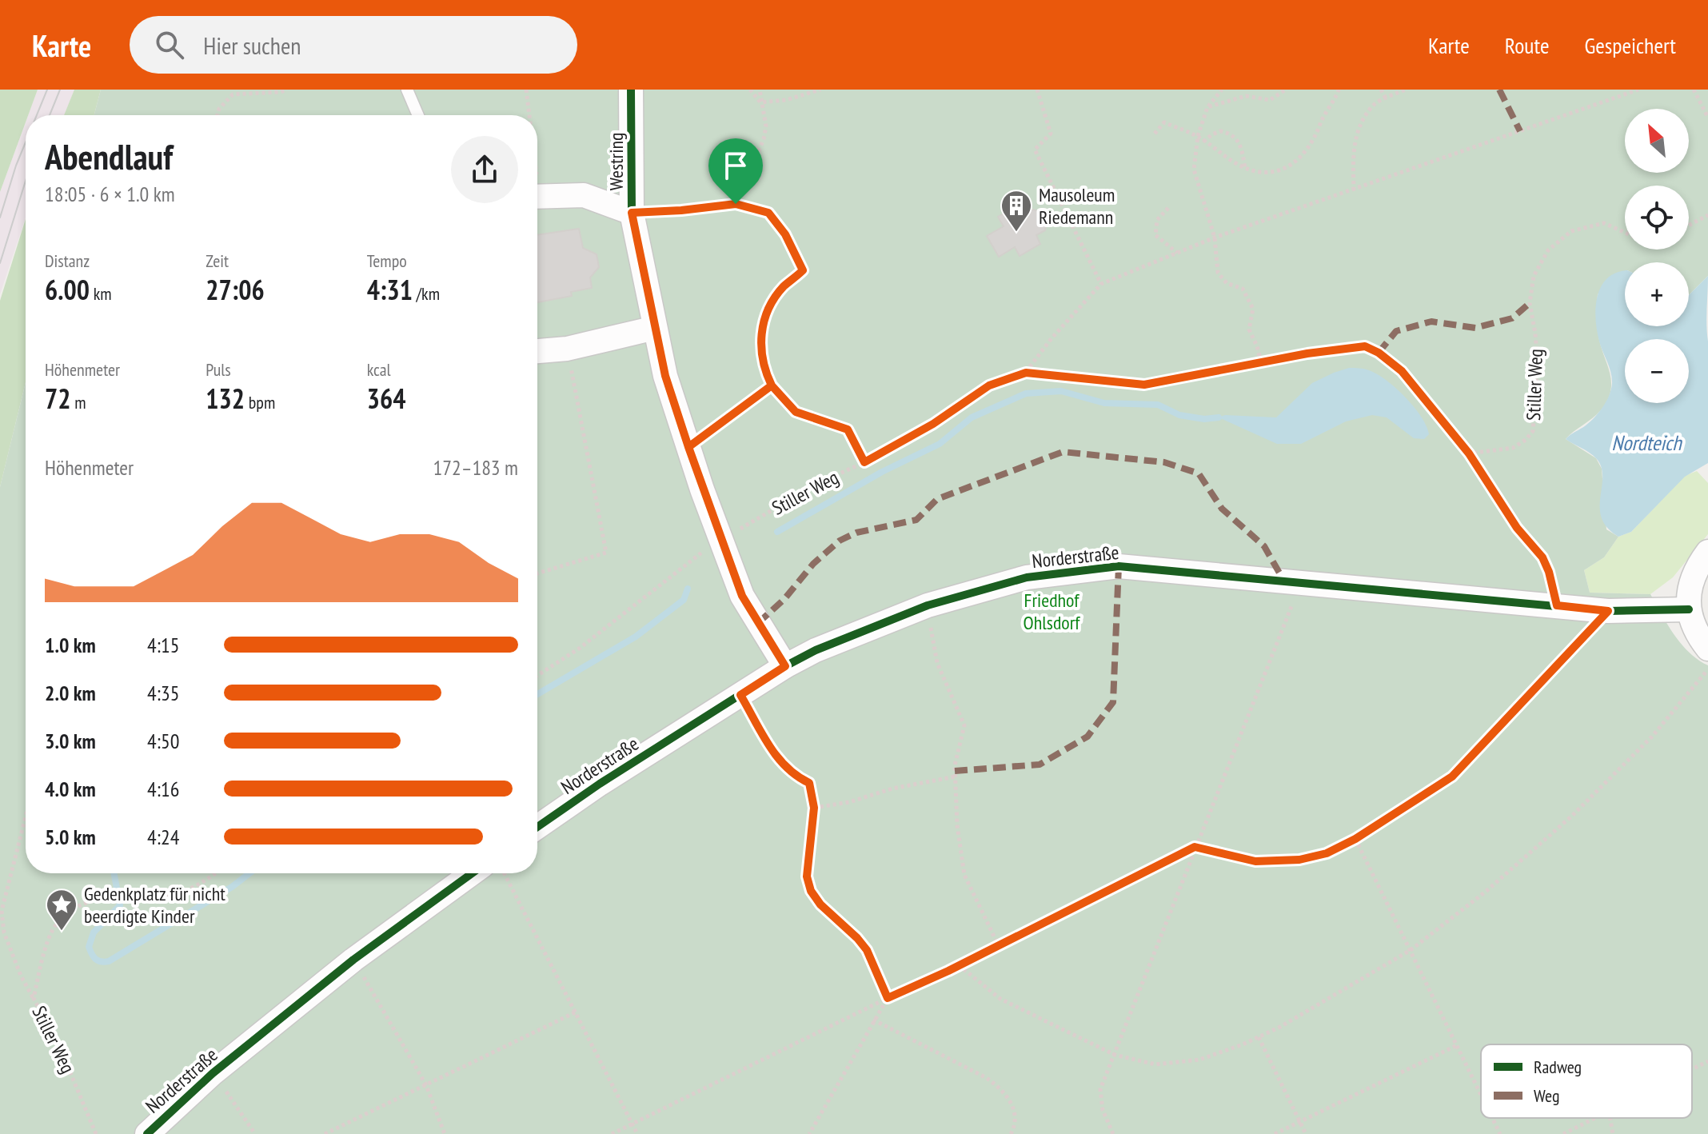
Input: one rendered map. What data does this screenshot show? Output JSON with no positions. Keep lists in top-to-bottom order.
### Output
{
  "streets": {
    "street": ["Westring", "Norderstraße"],
    "path": ["Stiller Weg"]
  },
  "crossings": [
    ["Westring", "Stiller Weg"],
    ["Westring", "Norderstraße"]
  ],
  "water": ["Nordteich"],
  "parks": ["Friedhof Ohlsdorf"],
  "places": {
    "building": ["Mausoleum Riedemann"],
    "place": ["Gedenkplatz für nicht beerdigte Kinder"]
  },
  "legend": ["Radweg", "Weg"],
  "north": "top left",
  "page": {
    "header": "Karte",
    "search": "Hier suchen",
    "nav": ["Karte", "Route", "Gespeichert"],
    "map_buttons": ["+", "−"],
    "heading": ["Abendlauf", "18:05 · 6 × 1.0 km"],
    "stats": [
      ["Distanz", "6.00 km"],
      ["Zeit", "27:06"],
      ["Tempo", "4:31 /km"],
      ["Höhenmeter", "72 m"],
      ["Puls", "132 bpm"],
      ["kcal", "364"]
    ],
    "chart": ["Höhenmeter", "172–183 m"],
    "list": [
      {
        "name": "1.0 km",
        "note": "4:15"
      },
      {
        "name": "2.0 km",
        "note": "4:35"
      },
      {
        "name": "3.0 km",
        "note": "4:50"
      },
      {
        "name": "4.0 km",
        "note": "4:16"
      },
      {
        "name": "5.0 km",
        "note": "4:24"
      }
    ]
  }
}
